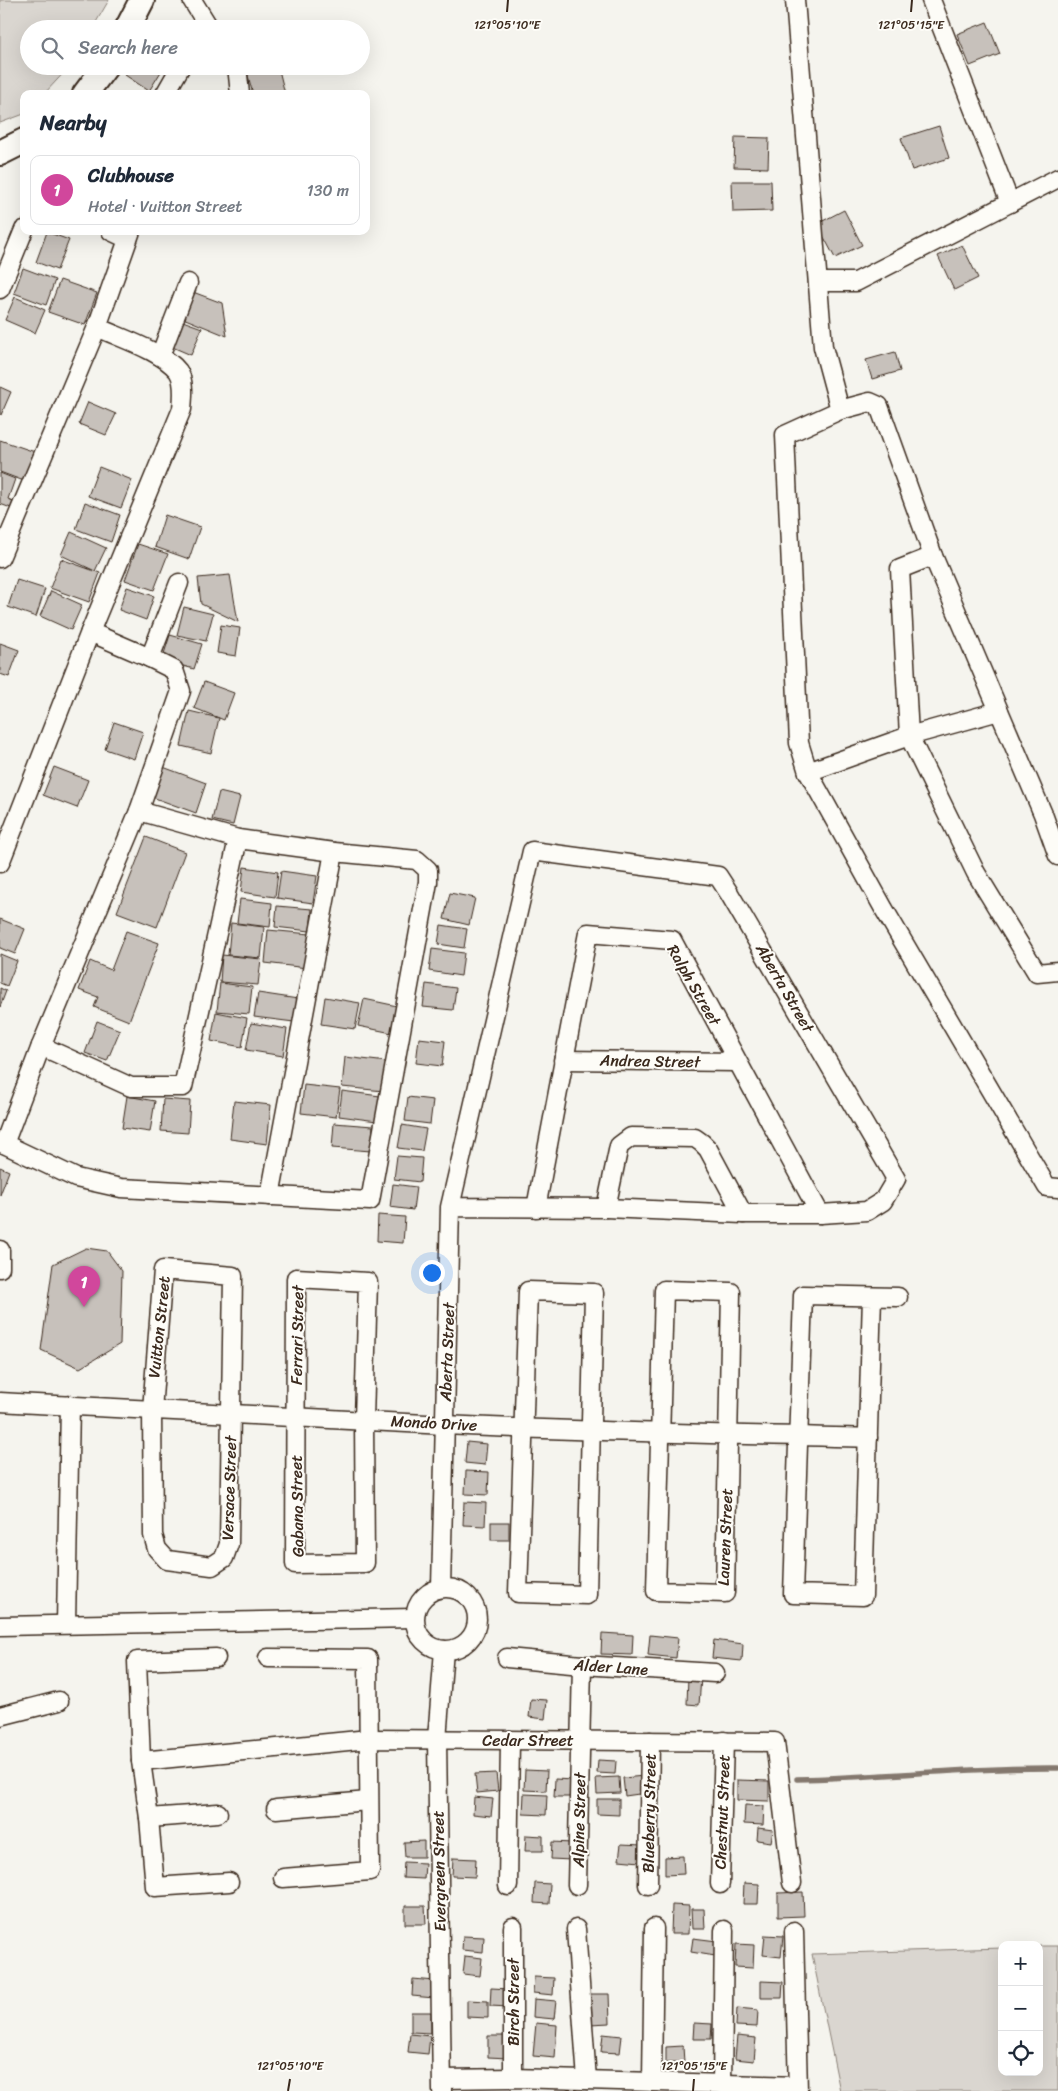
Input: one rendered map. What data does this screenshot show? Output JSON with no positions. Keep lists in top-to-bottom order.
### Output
{
  "streets": {
    "street": [
      "Ralph Street",
      "Aberta Street",
      "Andrea Street",
      "Vuitton Street",
      "Ferrari Street",
      "Mondo Drive",
      "Versace Street",
      "Gabana Street",
      "Lauren Street",
      "Alder Lane",
      "Cedar Street",
      "Chestnut Street",
      "Blueberry Street",
      "Alpine Street",
      "Evergreen Street",
      "Birch Street"
    ]
  },
  "crossings": [
    ["Ralph Street", "Aberta Street"],
    ["Ralph Street", "Andrea Street"],
    ["Aberta Street", "Mondo Drive"],
    ["Aberta Street", "Evergreen Street"],
    ["Vuitton Street", "Mondo Drive"],
    ["Vuitton Street", "Versace Street"],
    ["Ferrari Street", "Mondo Drive"],
    ["Ferrari Street", "Gabana Street"],
    ["Mondo Drive", "Versace Street"],
    ["Mondo Drive", "Gabana Street"],
    ["Mondo Drive", "Lauren Street"],
    ["Alder Lane", "Alpine Street"],
    ["Cedar Street", "Chestnut Street"],
    ["Cedar Street", "Blueberry Street"],
    ["Cedar Street", "Alpine Street"],
    ["Cedar Street", "Evergreen Street"]
  ],
  "page": {
    "search": "Search here",
    "heading": "Nearby",
    "list": [
      {
        "mark": "1",
        "name": "Clubhouse",
        "note": "Hotel · Vuitton Street",
        "value": "130 m"
      }
    ],
    "pins": "1",
    "map_buttons": ["+", "−"]
  },
  "coordinates": ["121°05'10\"E", "121°05'15\"E"]
}
